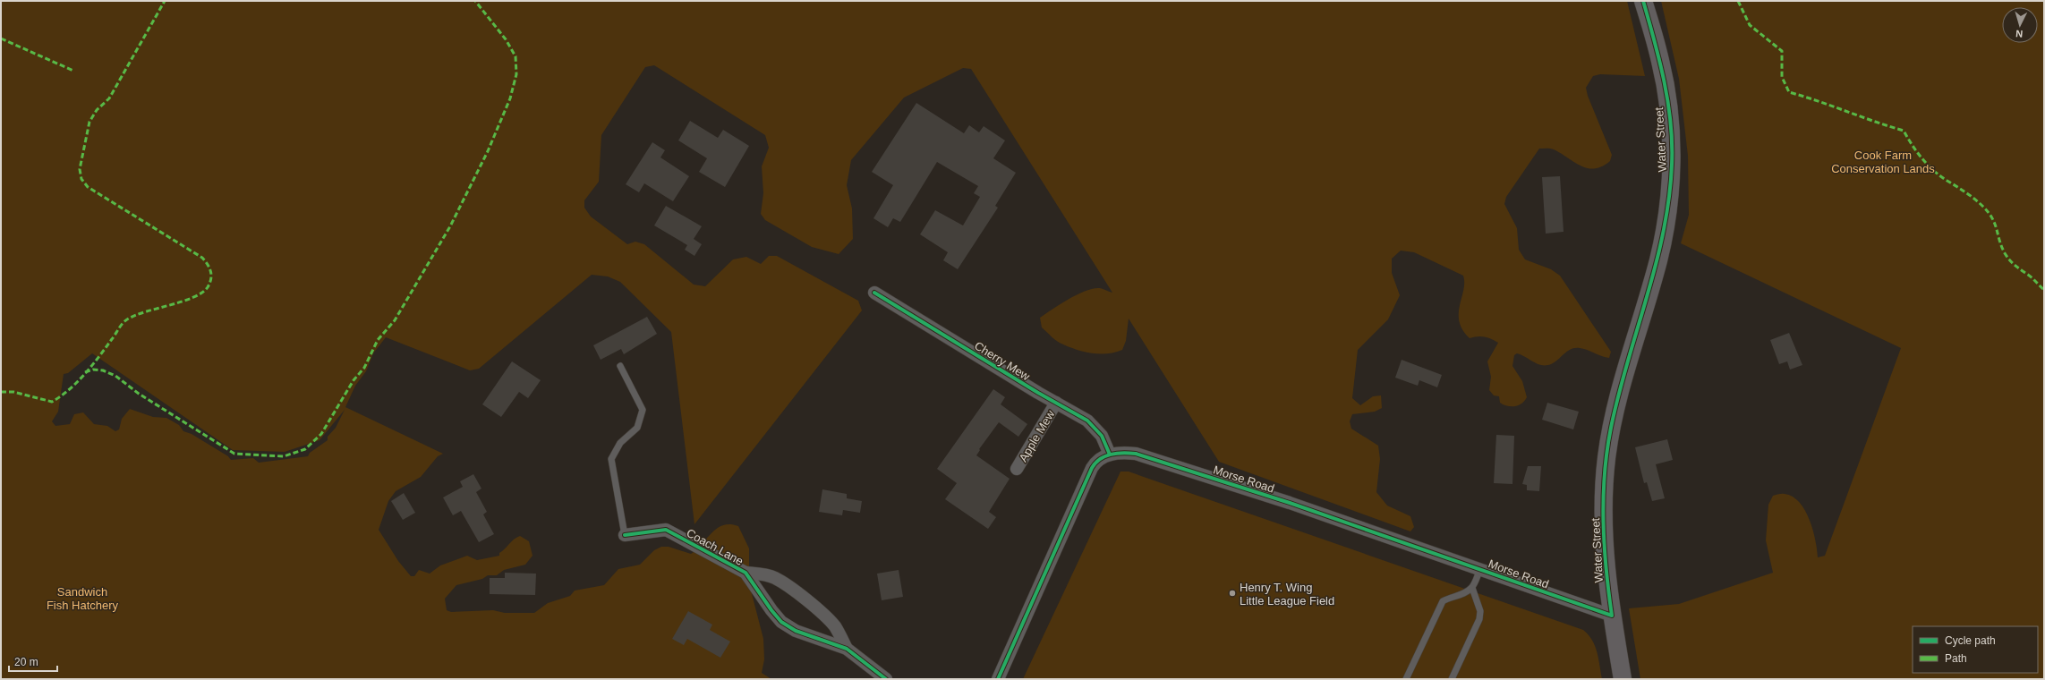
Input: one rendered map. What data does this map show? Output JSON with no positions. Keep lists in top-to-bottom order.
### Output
{
  "streets": {
    "main road": ["Water Street"],
    "street": [
      "Cherry Mew",
      "Apple Mew",
      "Morse Road",
      "Coach Lane"
    ]
  },
  "crossings": [
    ["Water Street", "Morse Road"],
    ["Cherry Mew", "Apple Mew"],
    ["Cherry Mew", "Morse Road"]
  ],
  "parks": ["Cook Farm Conservation Lands", "Sandwich Fish Hatchery"],
  "places": ["Henry T. Wing Little League Field"],
  "legend": ["Cycle path", "Path"],
  "scale_bar": "20 m",
  "north": "bottom"
}
